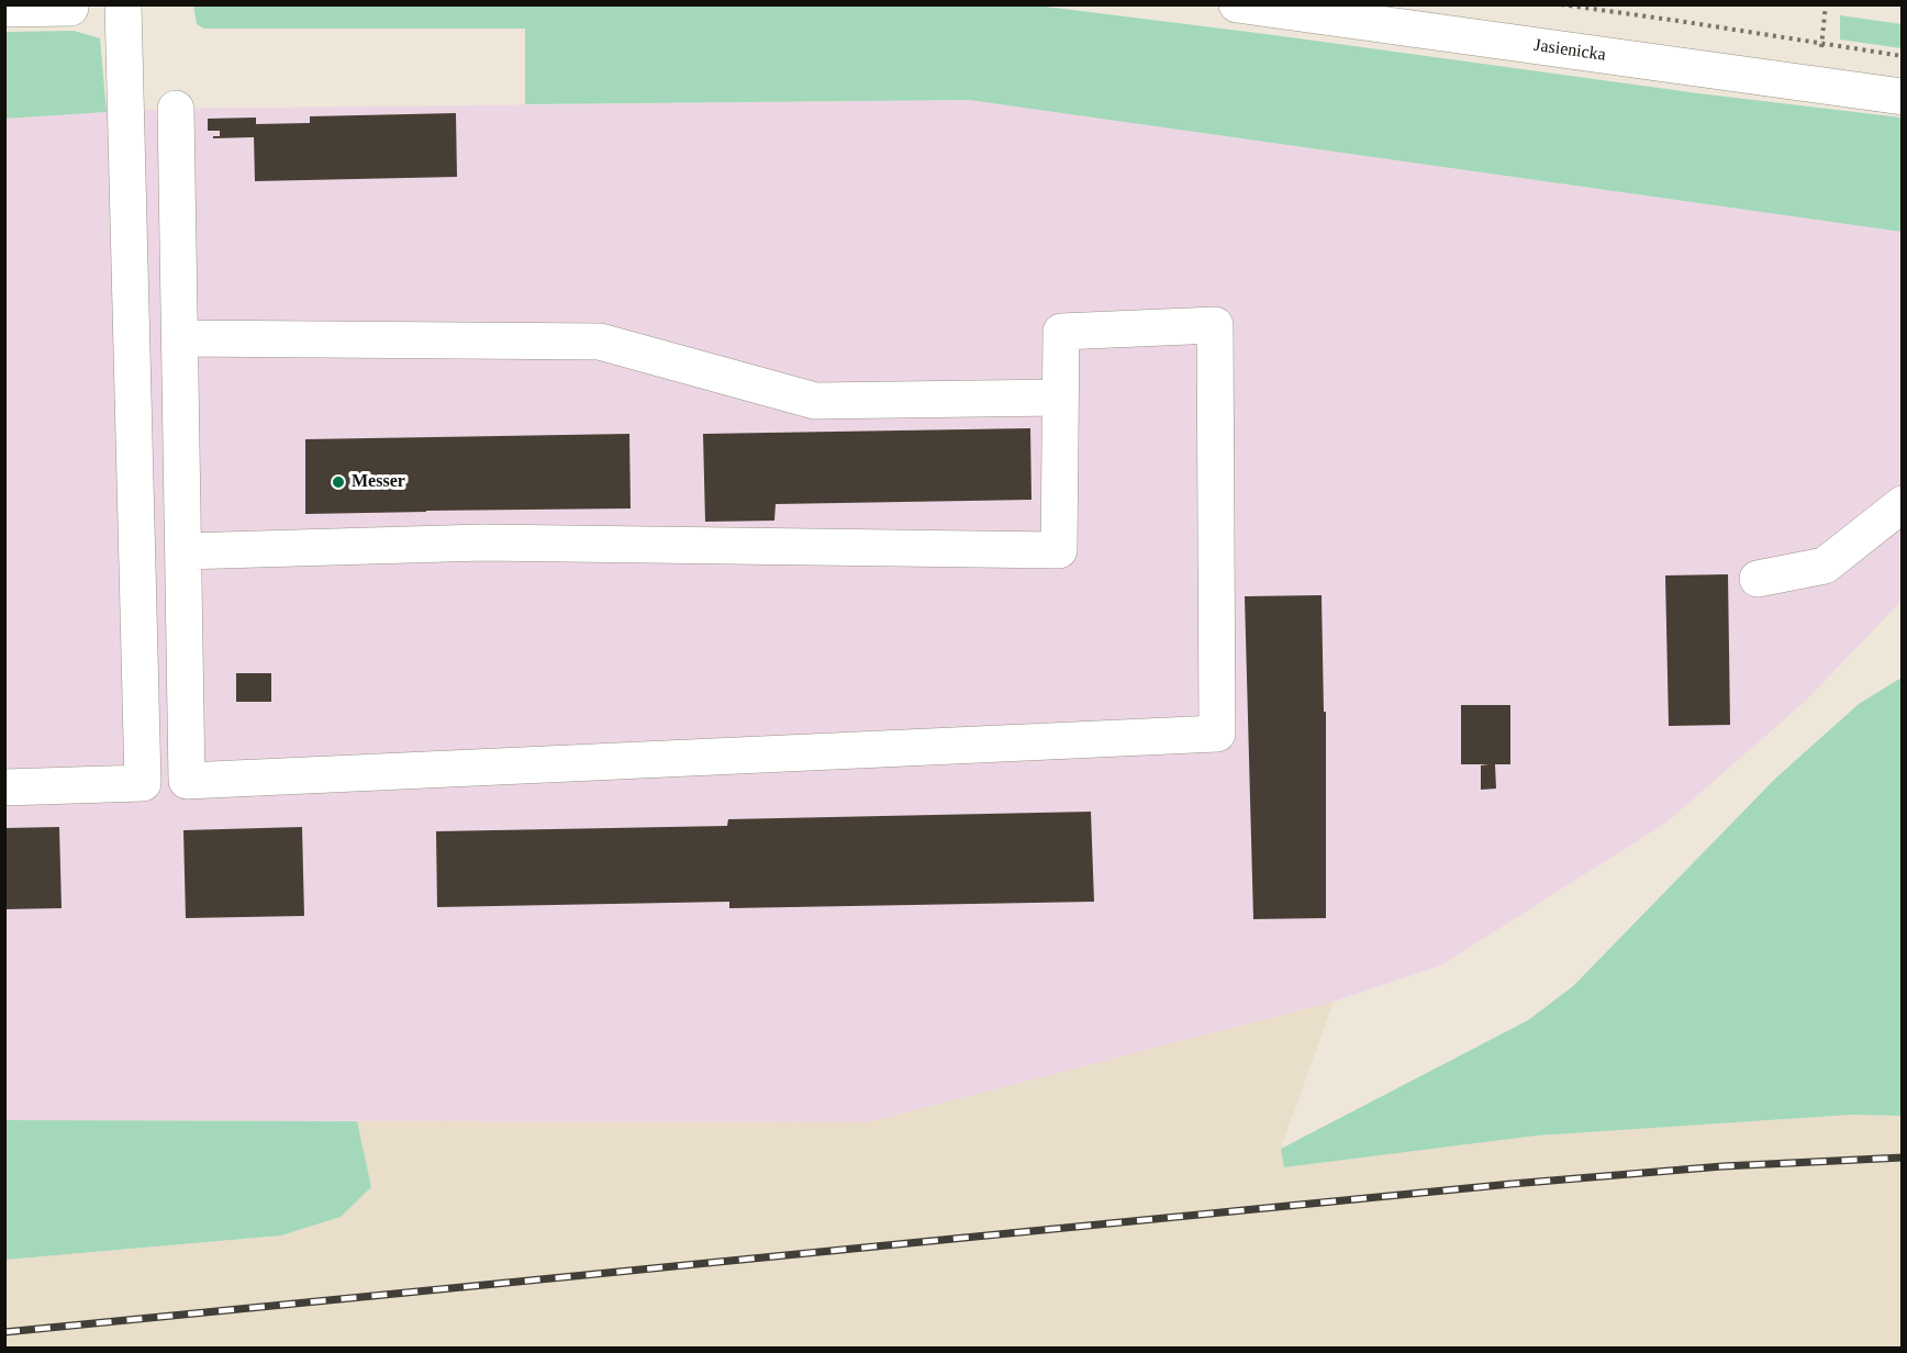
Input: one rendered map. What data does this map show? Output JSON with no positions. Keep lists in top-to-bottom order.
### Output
{
  "streets": {
    "main road": ["Jasienicka"]
  },
  "places": ["Messer"]
}
